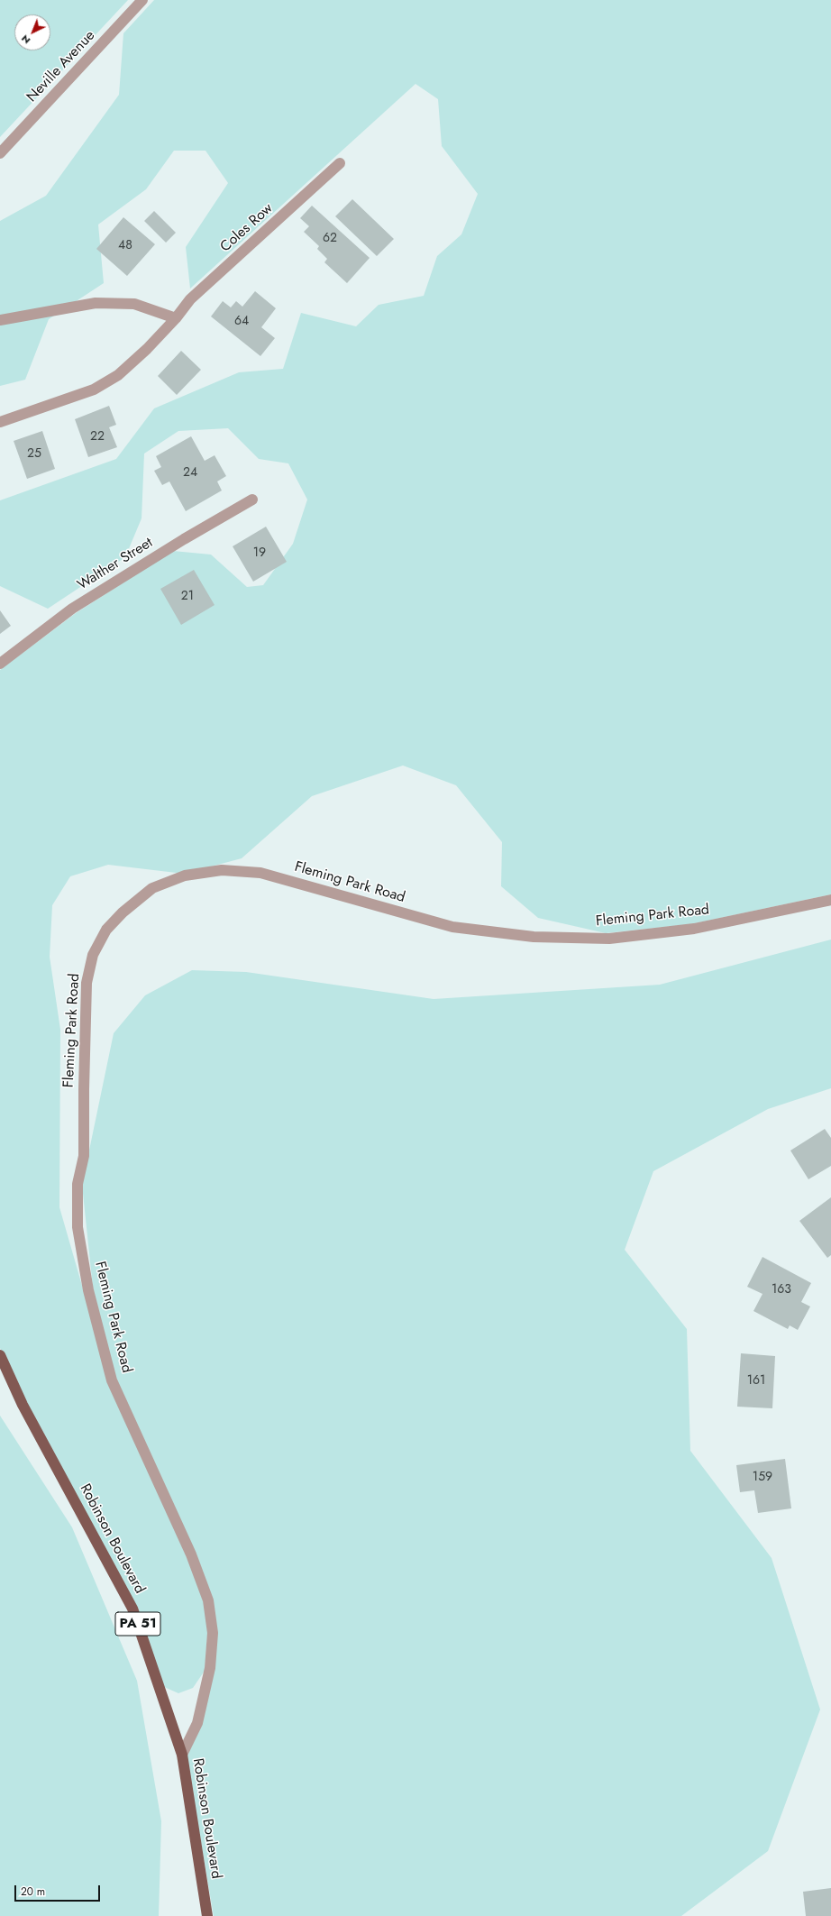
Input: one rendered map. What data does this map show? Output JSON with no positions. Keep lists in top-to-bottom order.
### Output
{
  "streets": {
    "main road": ["Robinson Boulevard", "PA 51"],
    "street": [
      "Neville Avenue",
      "Coles Row",
      "Walther Street",
      "Fleming Park Road"
    ]
  },
  "crossings": [
    ["Fleming Park Road", "Robinson Boulevard"]
  ],
  "house_numbers": [
    "62",
    "48",
    "64",
    "22",
    "25",
    "24",
    "19",
    "21",
    "163",
    "161",
    "159"
  ],
  "scale_bar": "20 m",
  "north": "bottom left"
}
